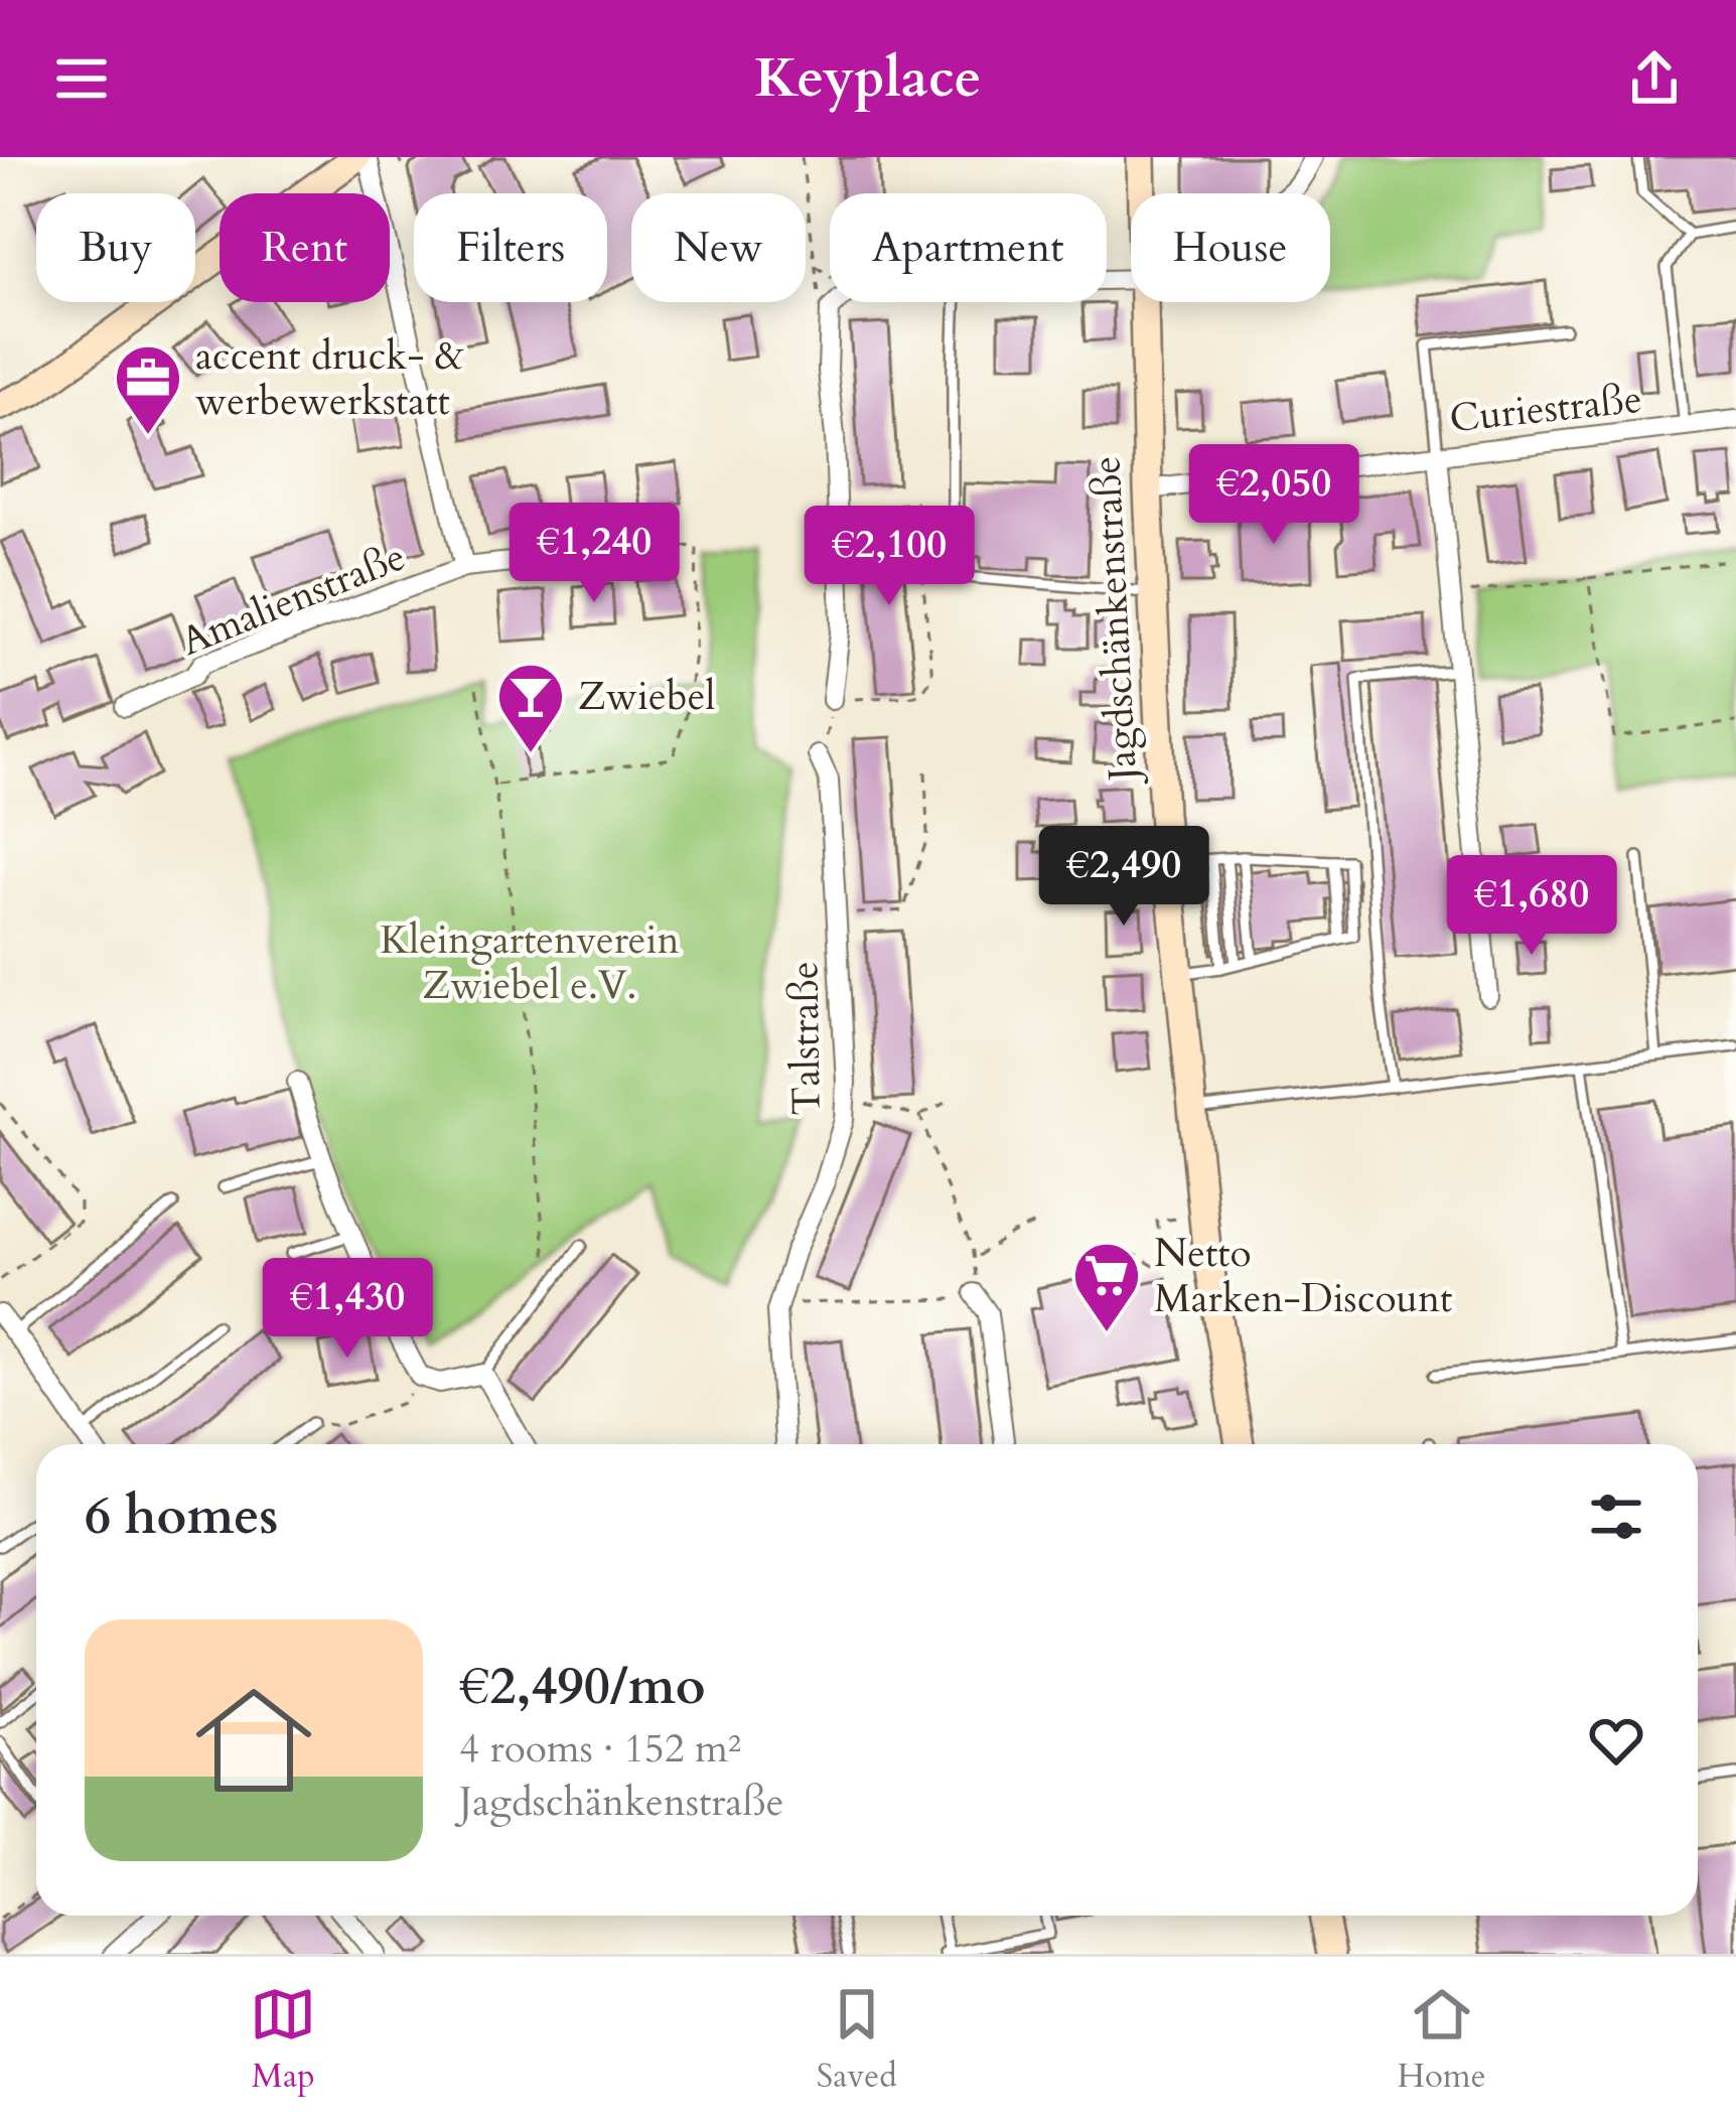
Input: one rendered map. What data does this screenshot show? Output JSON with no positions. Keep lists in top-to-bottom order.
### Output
{
  "streets": {
    "main road": ["Jagdschänkenstraße"],
    "street": ["Curiestraße", "Amalienstraße", "Talstraße"]
  },
  "crossings": [
    ["Curiestraße", "Jagdschänkenstraße"]
  ],
  "parks": ["Kleingartenverein Zwiebel e.V."],
  "places": {
    "office": ["accent druck- & werbewerkstatt"],
    "bar": ["Zwiebel"],
    "supermarket": ["Netto Marken-Discount"]
  },
  "page": {
    "header": "Keyplace",
    "chip": [
      "Buy",
      "Rent",
      "Filters",
      "New",
      "Apartment",
      "House"
    ],
    "price": [
      "€2,050",
      "€1,240",
      "€2,100",
      "€2,490",
      "€1,680",
      "€1,430"
    ],
    "heading": "6 homes",
    "list": [
      {
        "name": "€2,490/mo",
        "note": "4 rooms · 152 m² · Jagdschänkenstraße"
      }
    ],
    "tabs": ["Map", "Saved", "Home"]
  }
}
